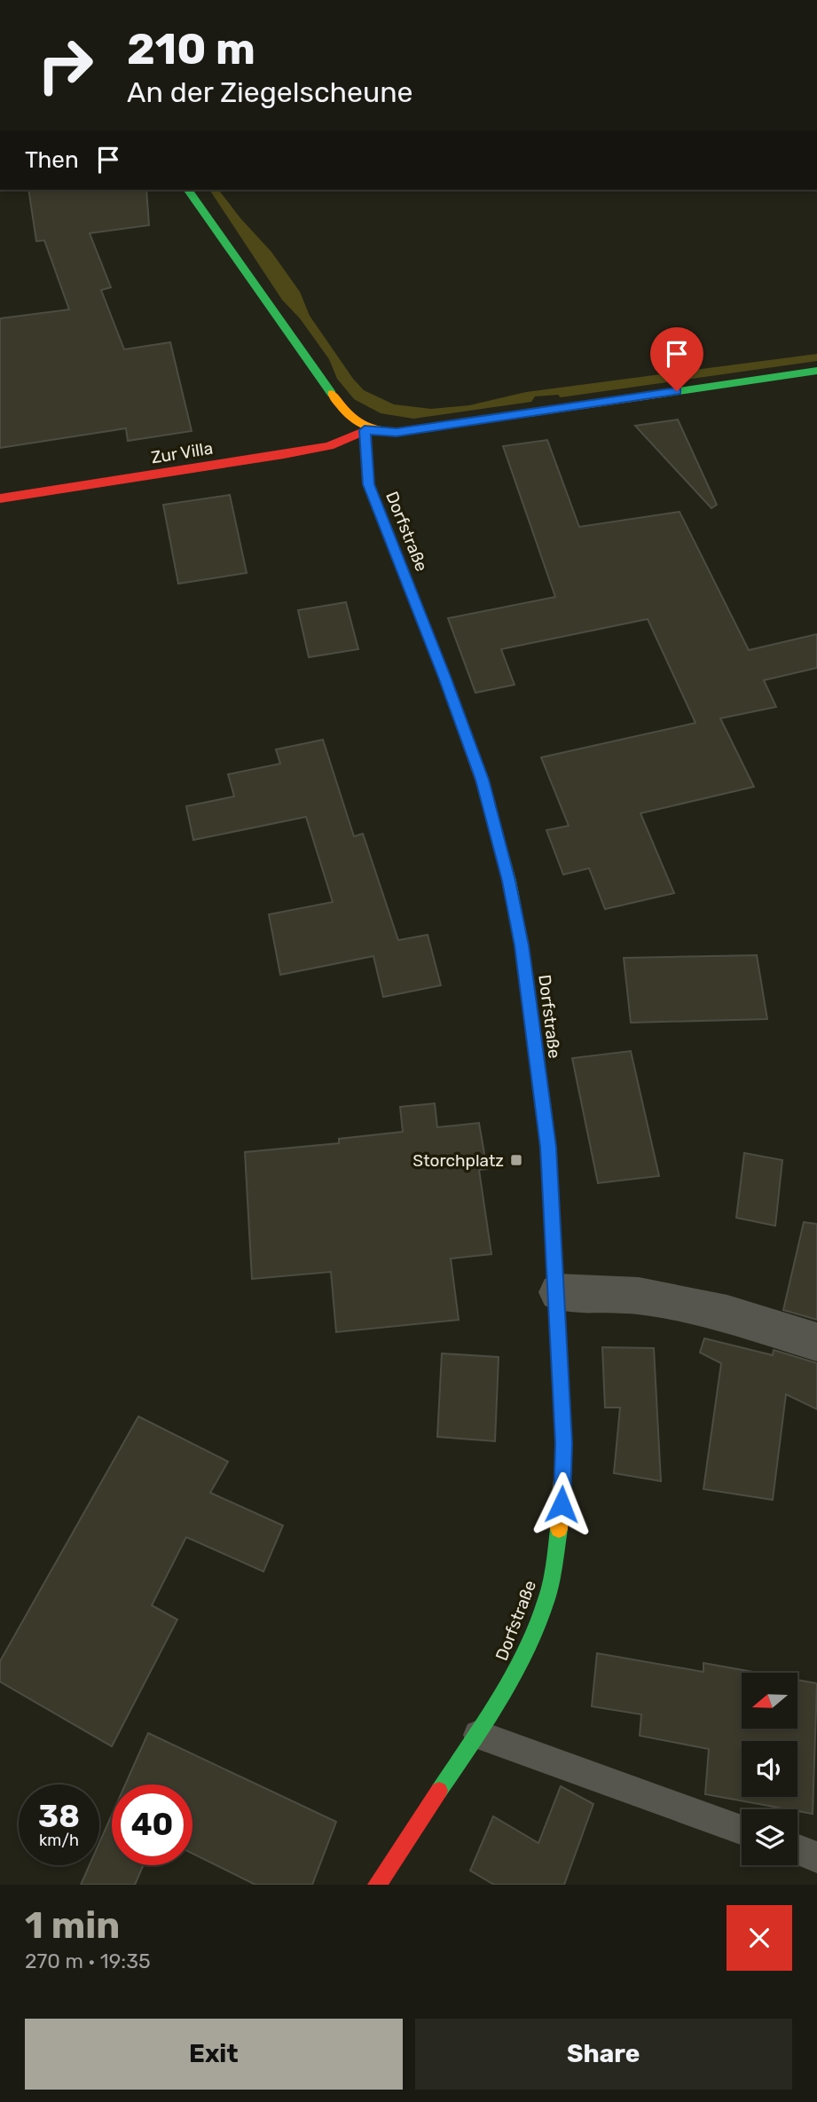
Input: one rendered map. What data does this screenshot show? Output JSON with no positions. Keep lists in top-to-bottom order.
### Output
{
  "streets": {
    "street": ["Zur Villa", "Dorfstraße"]
  },
  "crossings": [
    ["Zur Villa", "Dorfstraße"]
  ],
  "places": {
    "transit": ["Storchplatz"]
  },
  "north": "left",
  "page": {
    "turn": ["210 m", "An der Ziegelscheune"],
    "then": "Then",
    "speed": "38 km/h",
    "limit": "40",
    "heading": ["1 min", "270 m · 19:35"],
    "buttons": ["Exit", "Share"]
  }
}
